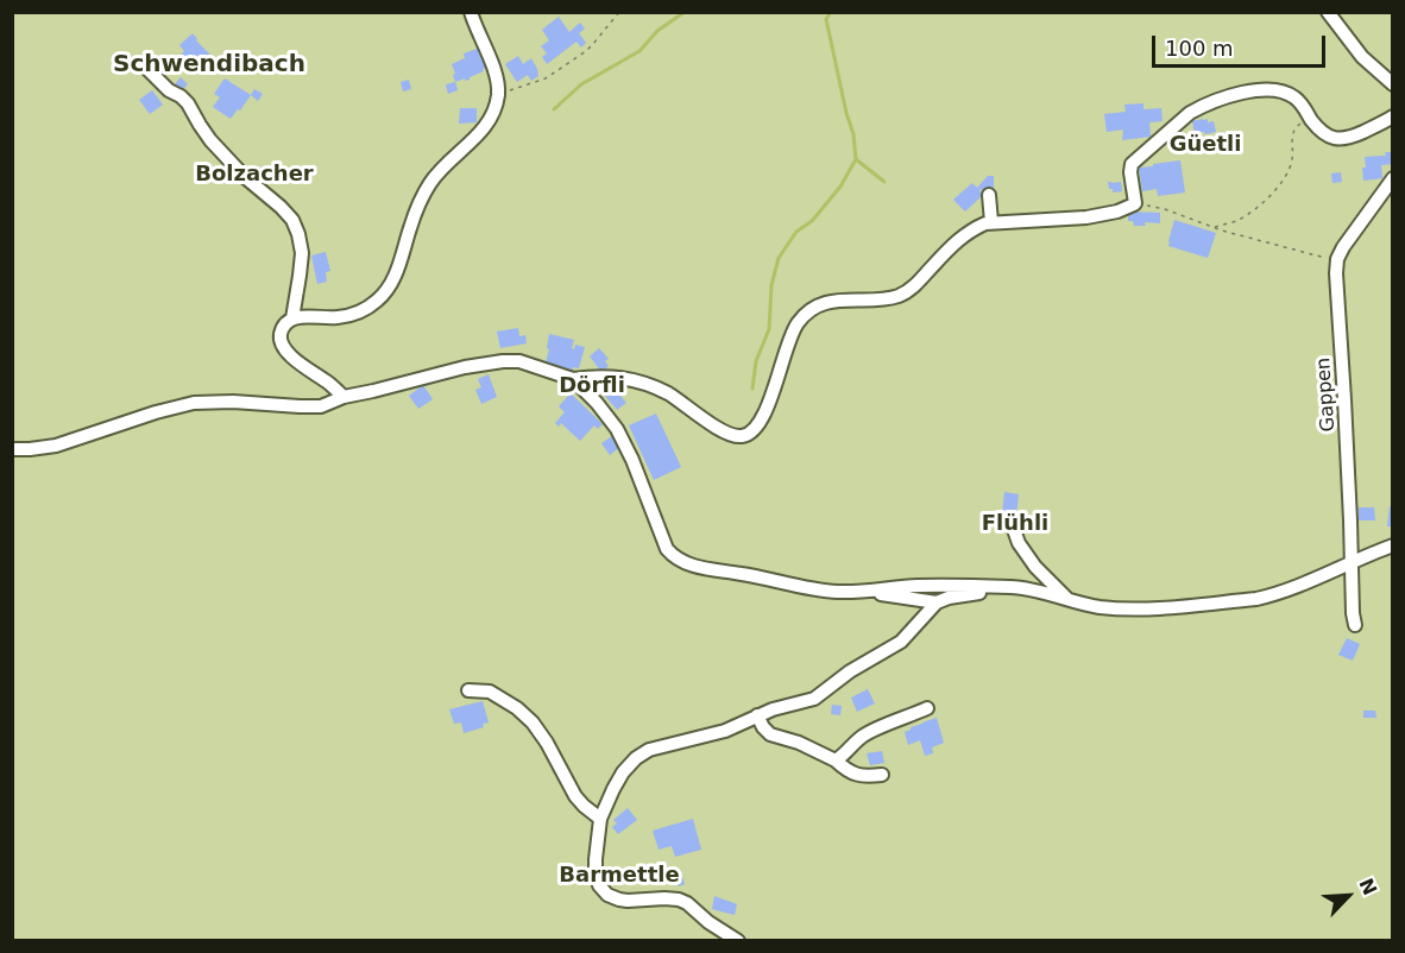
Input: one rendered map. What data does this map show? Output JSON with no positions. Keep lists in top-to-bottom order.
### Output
{
  "streets": {
    "street": ["Gappen"]
  },
  "districts": [
    "Schwendibach",
    "Güetli",
    "Bolzacher",
    "Dörfli",
    "Flühli",
    "Barmettle"
  ],
  "scale_bar": "100 m",
  "north": "top right"
}
